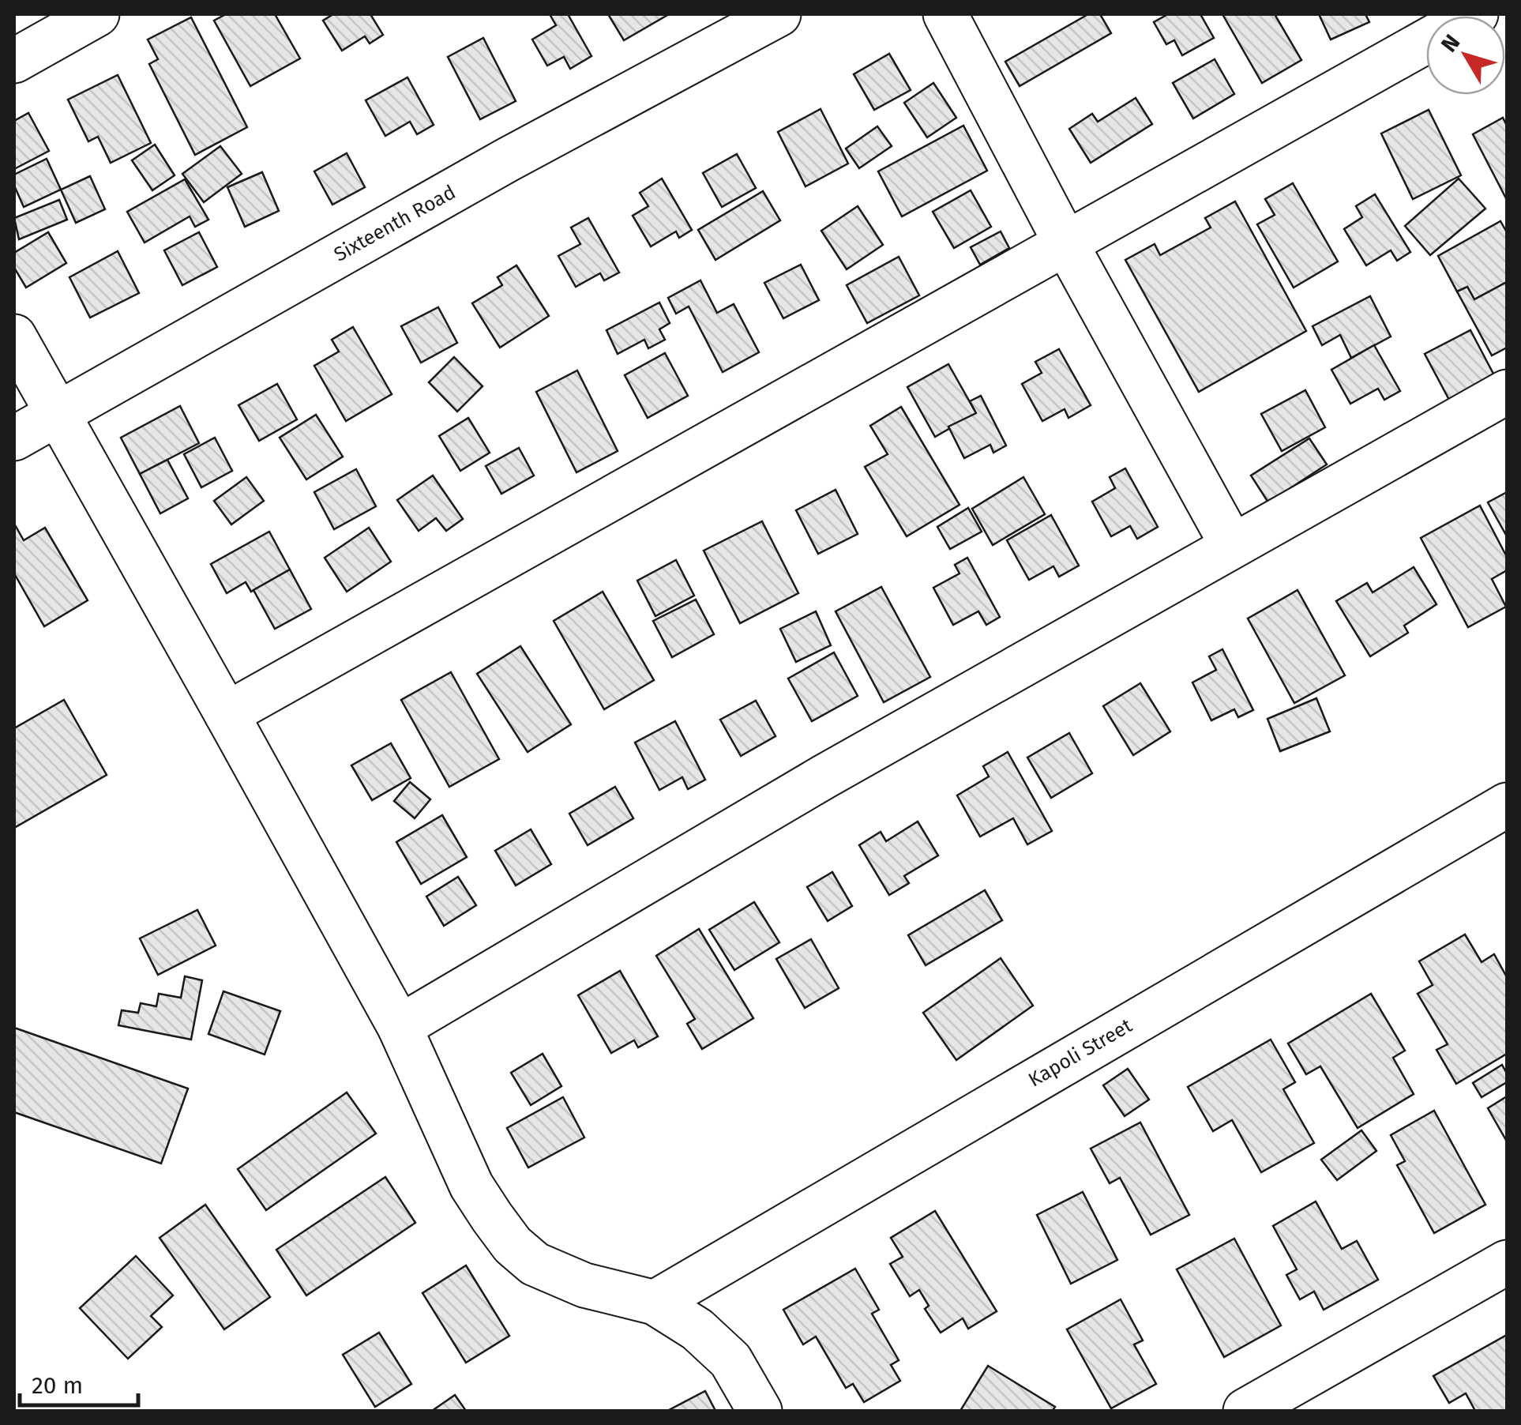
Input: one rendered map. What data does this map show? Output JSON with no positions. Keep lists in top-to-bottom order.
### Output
{
  "streets": {
    "street": ["Sixteenth Road", "Kapoli Street"]
  },
  "scale_bar": "20 m",
  "north": "top left"
}
